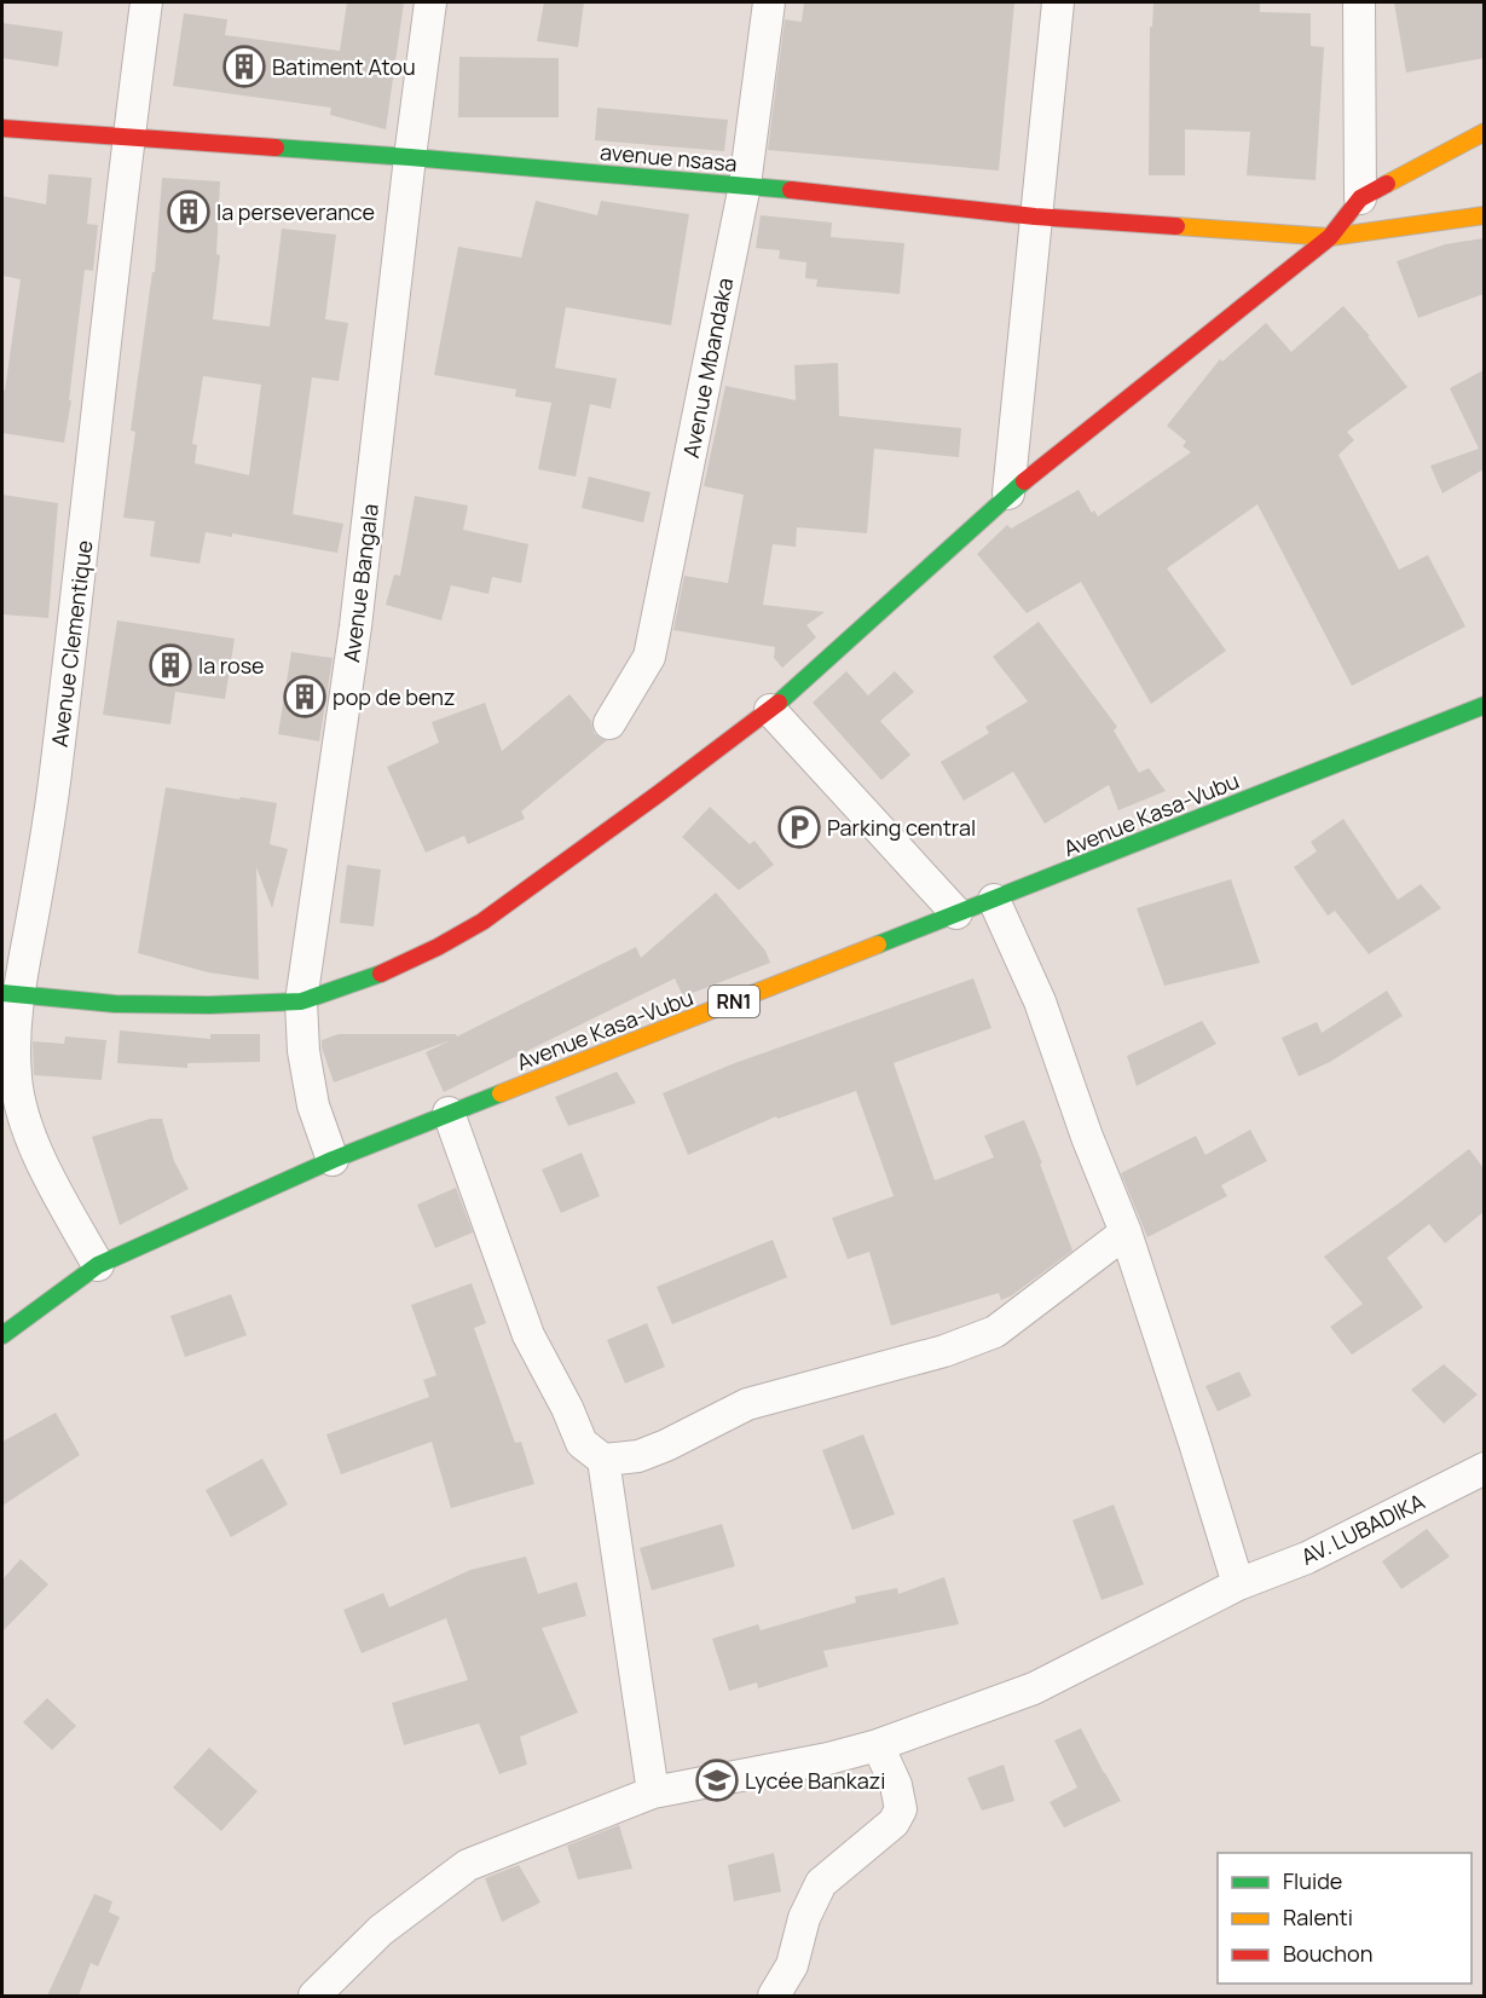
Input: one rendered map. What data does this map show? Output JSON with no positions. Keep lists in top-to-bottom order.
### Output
{
  "streets": {
    "main road": ["avenue nsasa", "Avenue Kasa-Vubu", "RN1"],
    "street": [
      "Avenue Mbandaka",
      "Avenue Bangala",
      "Avenue Clementique",
      "AV. LUBADIKA"
    ]
  },
  "crossings": [
    ["avenue nsasa", "Avenue Mbandaka"],
    ["avenue nsasa", "Avenue Bangala"],
    ["avenue nsasa", "Avenue Clementique"],
    ["Avenue Bangala", "Avenue Kasa-Vubu"],
    ["Avenue Clementique", "Avenue Kasa-Vubu"]
  ],
  "places": {
    "building": [
      "Batiment Atou",
      "la perseverance",
      "la rose",
      "pop de benz"
    ],
    "parking": ["Parking central"],
    "school or university": ["Lycée Bankazi"]
  },
  "legend": ["Fluide", "Ralenti", "Bouchon"]
}
